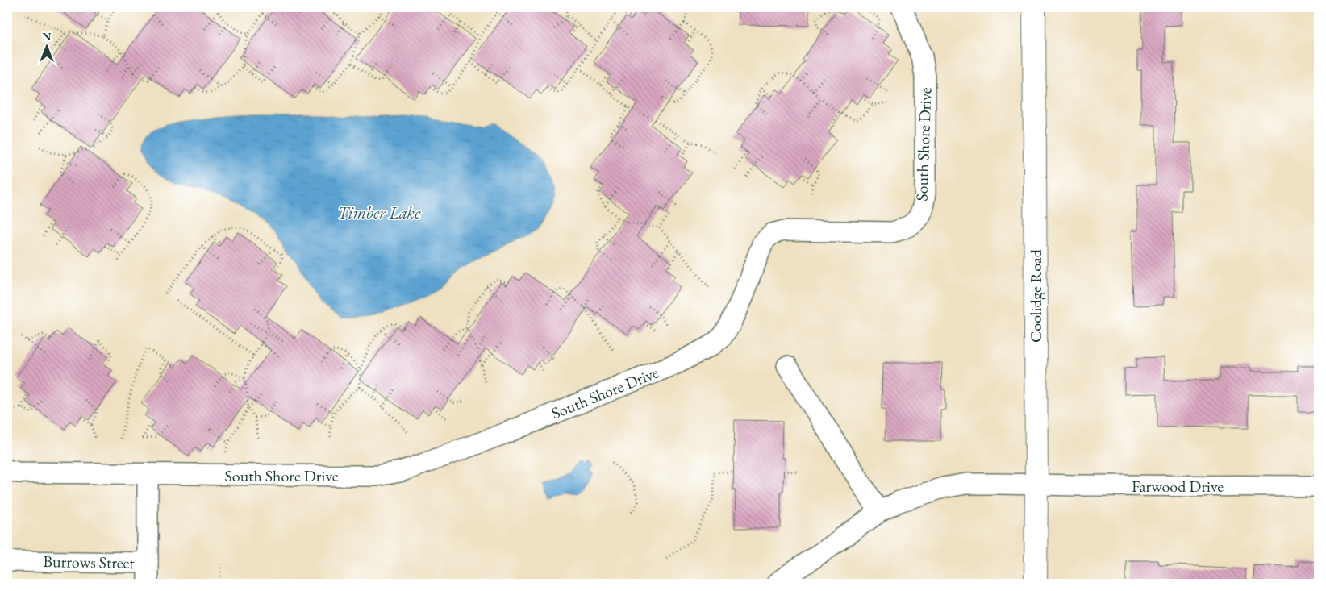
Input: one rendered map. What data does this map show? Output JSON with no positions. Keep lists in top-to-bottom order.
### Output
{
  "streets": {
    "street": [
      "South Shore Drive",
      "Coolidge Road",
      "Farwood Drive",
      "Burrows Street"
    ]
  },
  "crossings": [
    ["Coolidge Road", "Farwood Drive"]
  ],
  "water": ["Timber Lake"],
  "north": "top"
}
